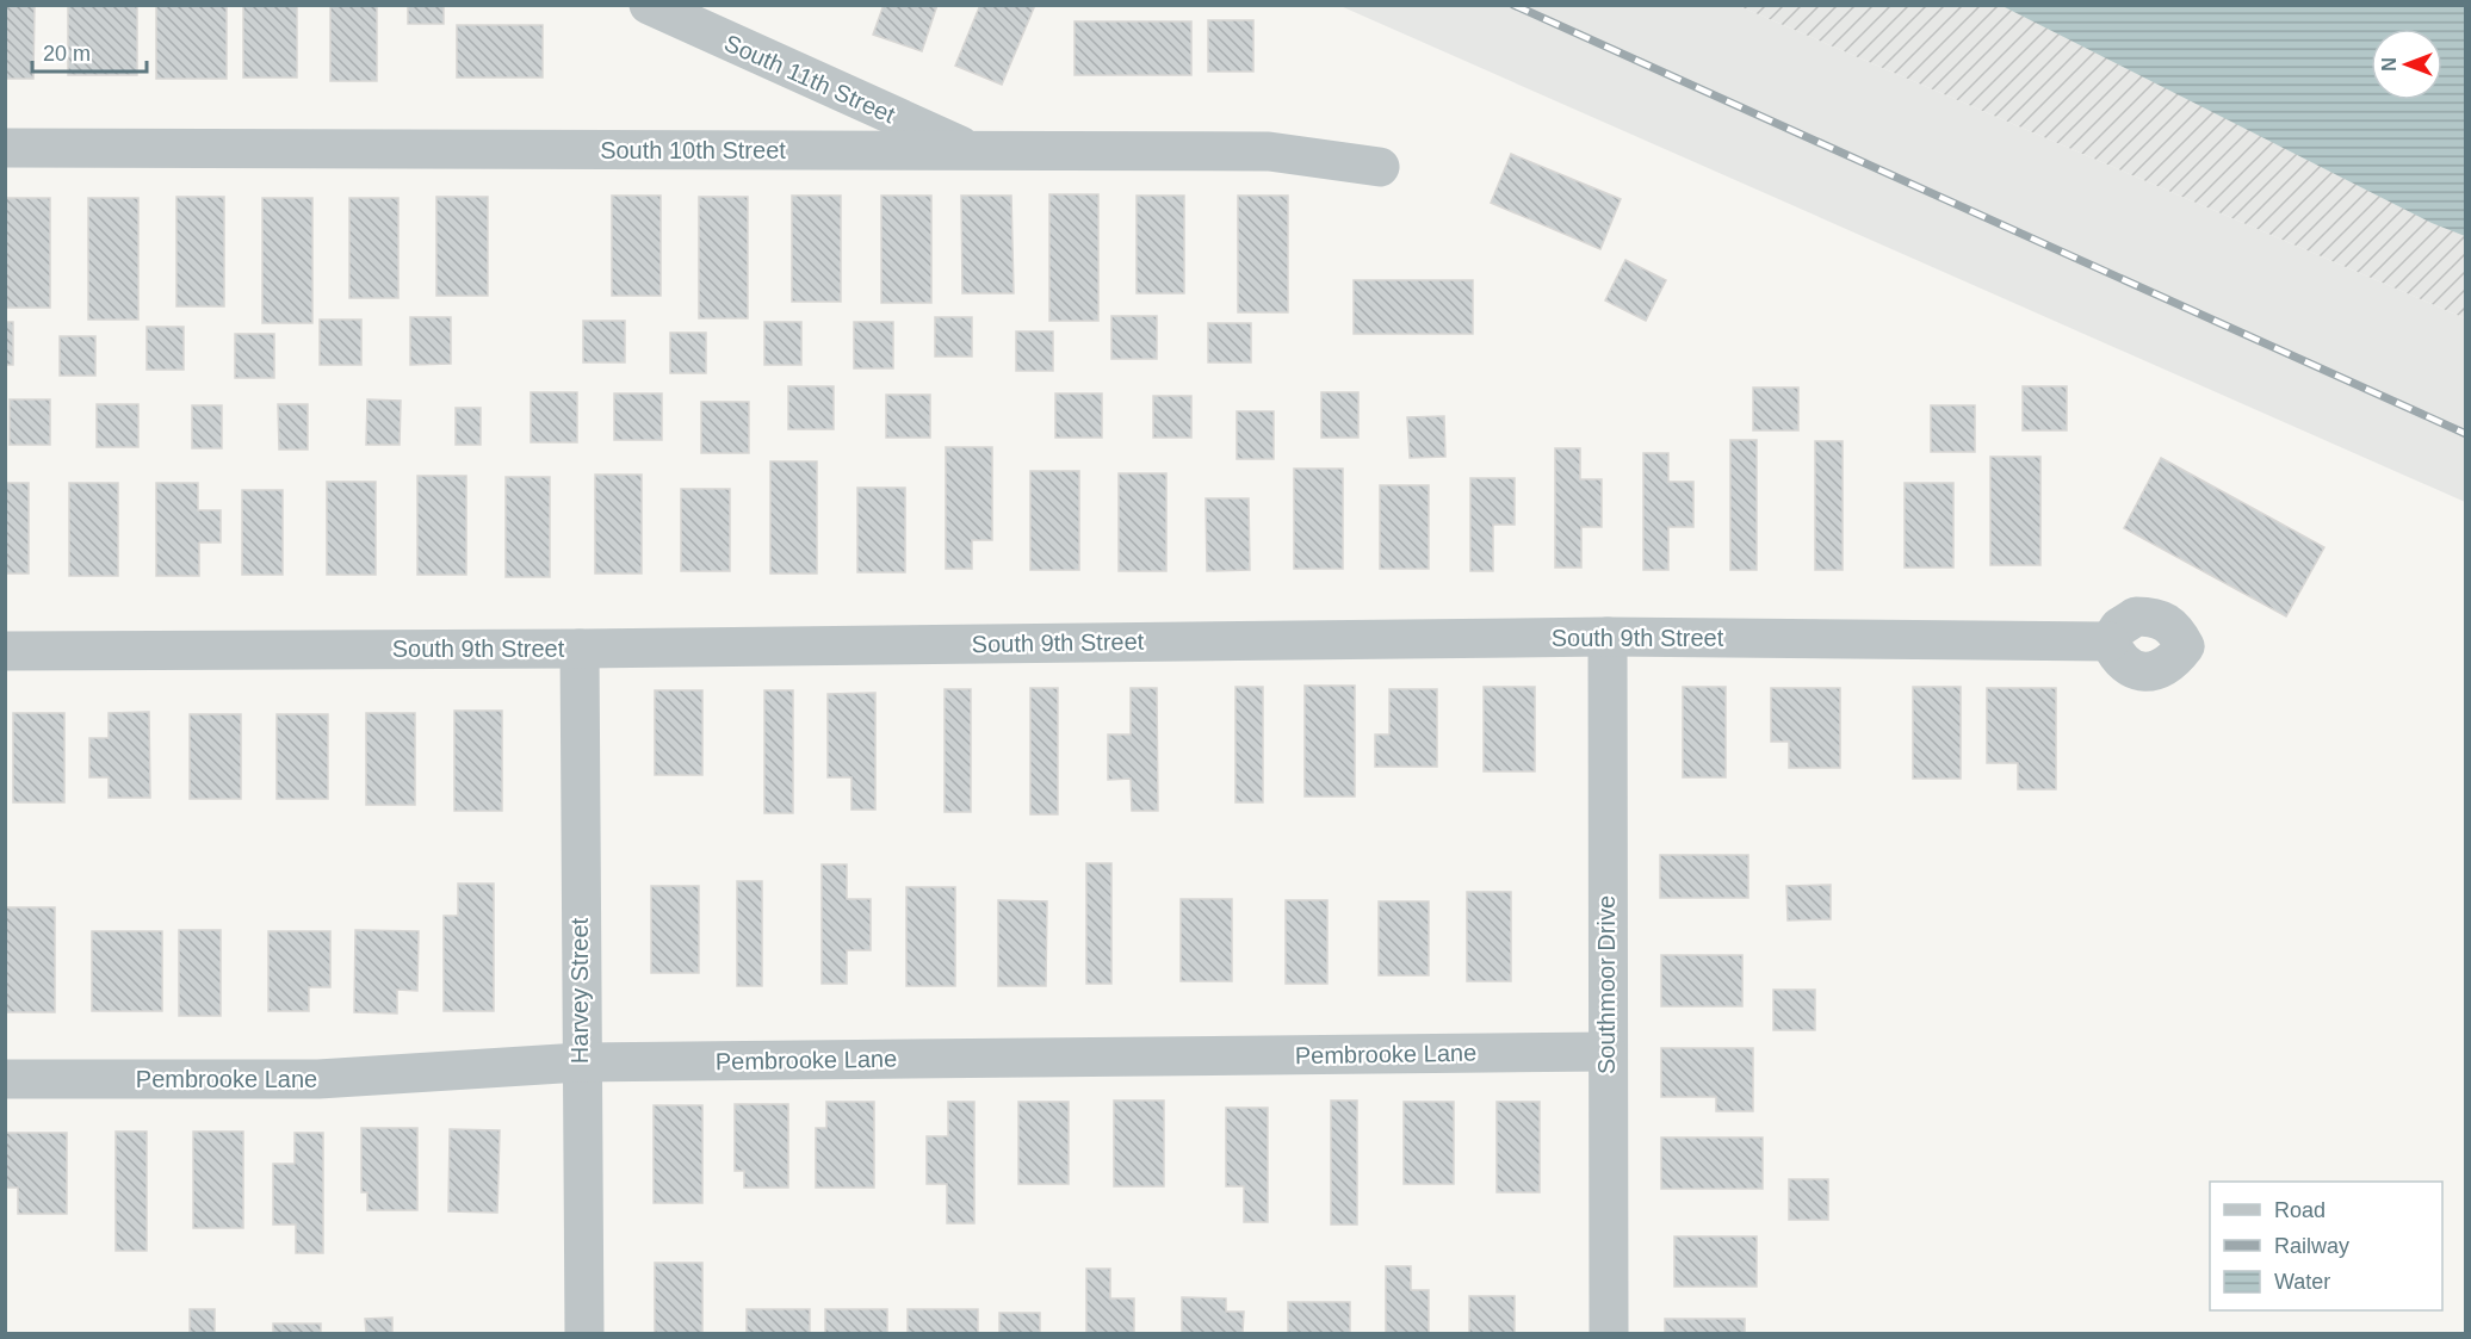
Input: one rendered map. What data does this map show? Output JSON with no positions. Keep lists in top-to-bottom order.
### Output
{
  "streets": {
    "street": [
      "South 11th Street",
      "South 10th Street",
      "South 9th Street",
      "Southmoor Drive",
      "Harvey Street",
      "Pembrooke Lane"
    ]
  },
  "crossings": [
    ["South 11th Street", "South 10th Street"],
    ["South 9th Street", "Southmoor Drive"],
    ["South 9th Street", "Harvey Street"],
    ["Southmoor Drive", "Pembrooke Lane"],
    ["Harvey Street", "Pembrooke Lane"]
  ],
  "legend": ["Road", "Railway", "Water"],
  "scale_bar": "20 m",
  "north": "left"
}
